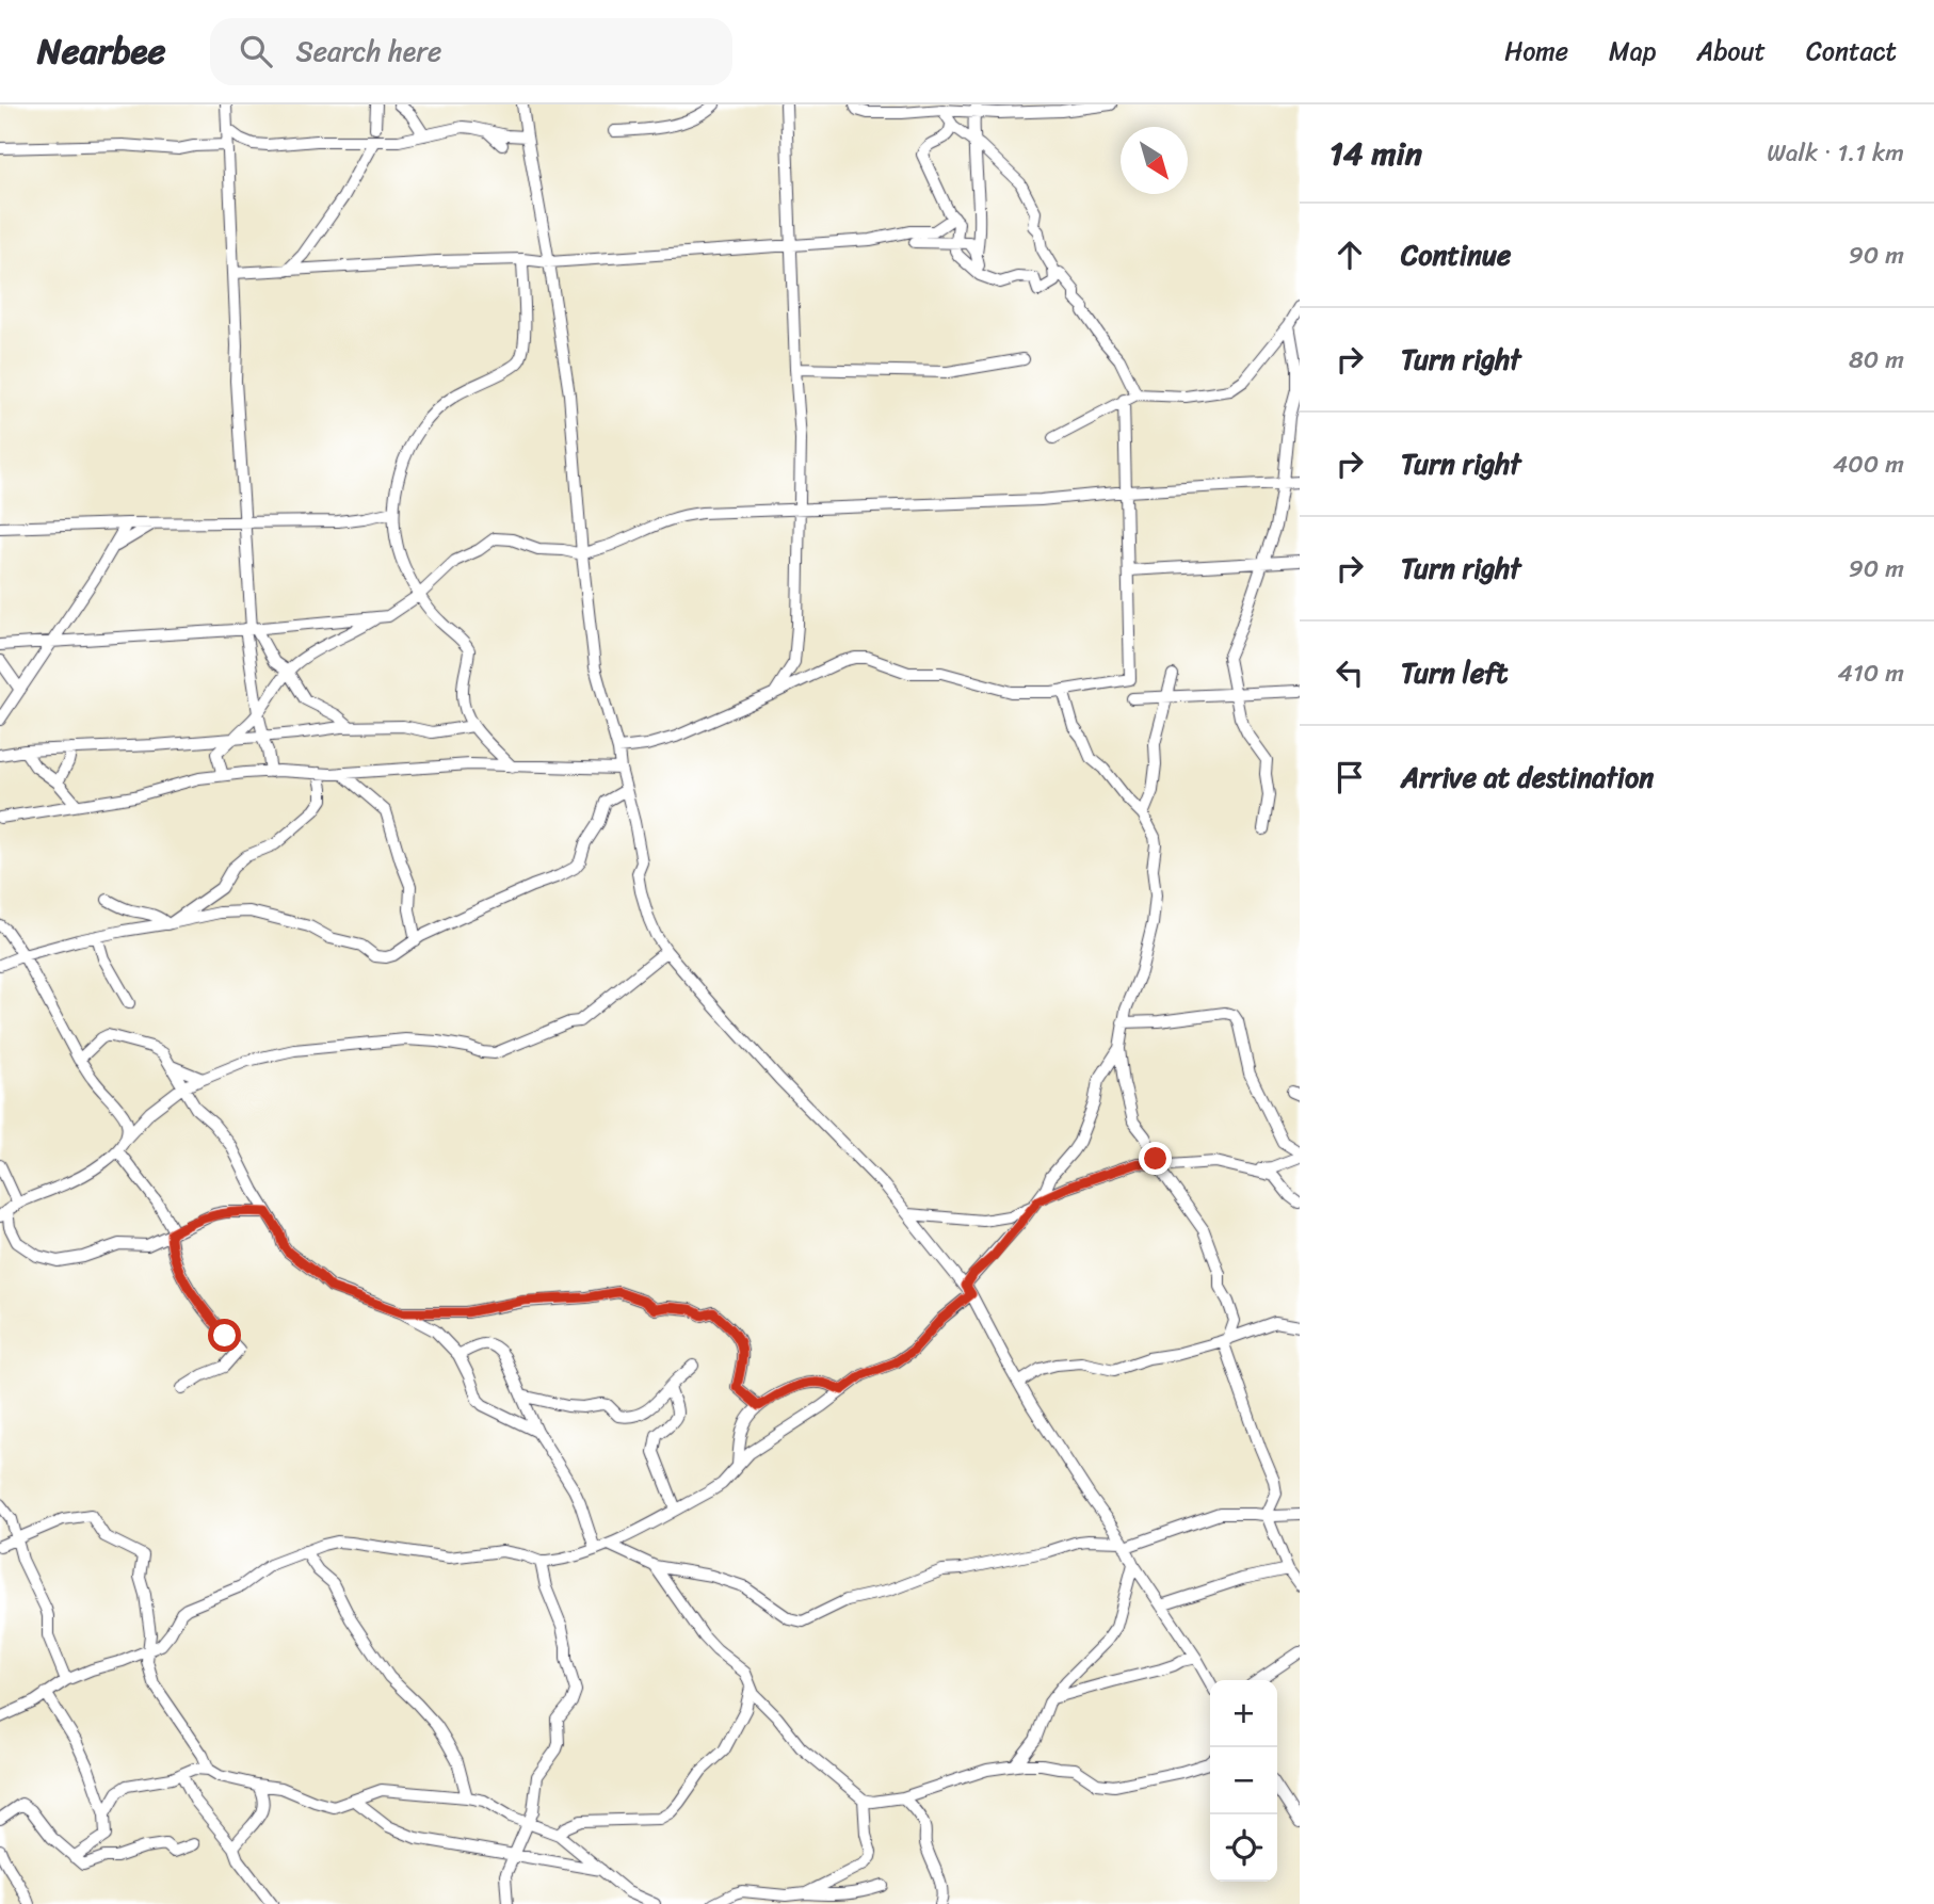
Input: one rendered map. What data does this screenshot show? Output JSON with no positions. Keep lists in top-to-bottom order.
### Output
{
  "north": "bottom right",
  "page": {
    "header": "Nearbee",
    "search": "Search here",
    "nav": [
      "Home",
      "Map",
      "About",
      "Contact"
    ],
    "heading": ["14 min", "Walk · 1.1 km"],
    "list": [
      ["Continue", "90 m"],
      ["Turn right", "80 m"],
      ["Turn right", "400 m"],
      ["Turn right", "90 m"],
      ["Turn left", "410 m"],
      "Arrive at destination"
    ],
    "map_buttons": ["+", "−"]
  }
}
